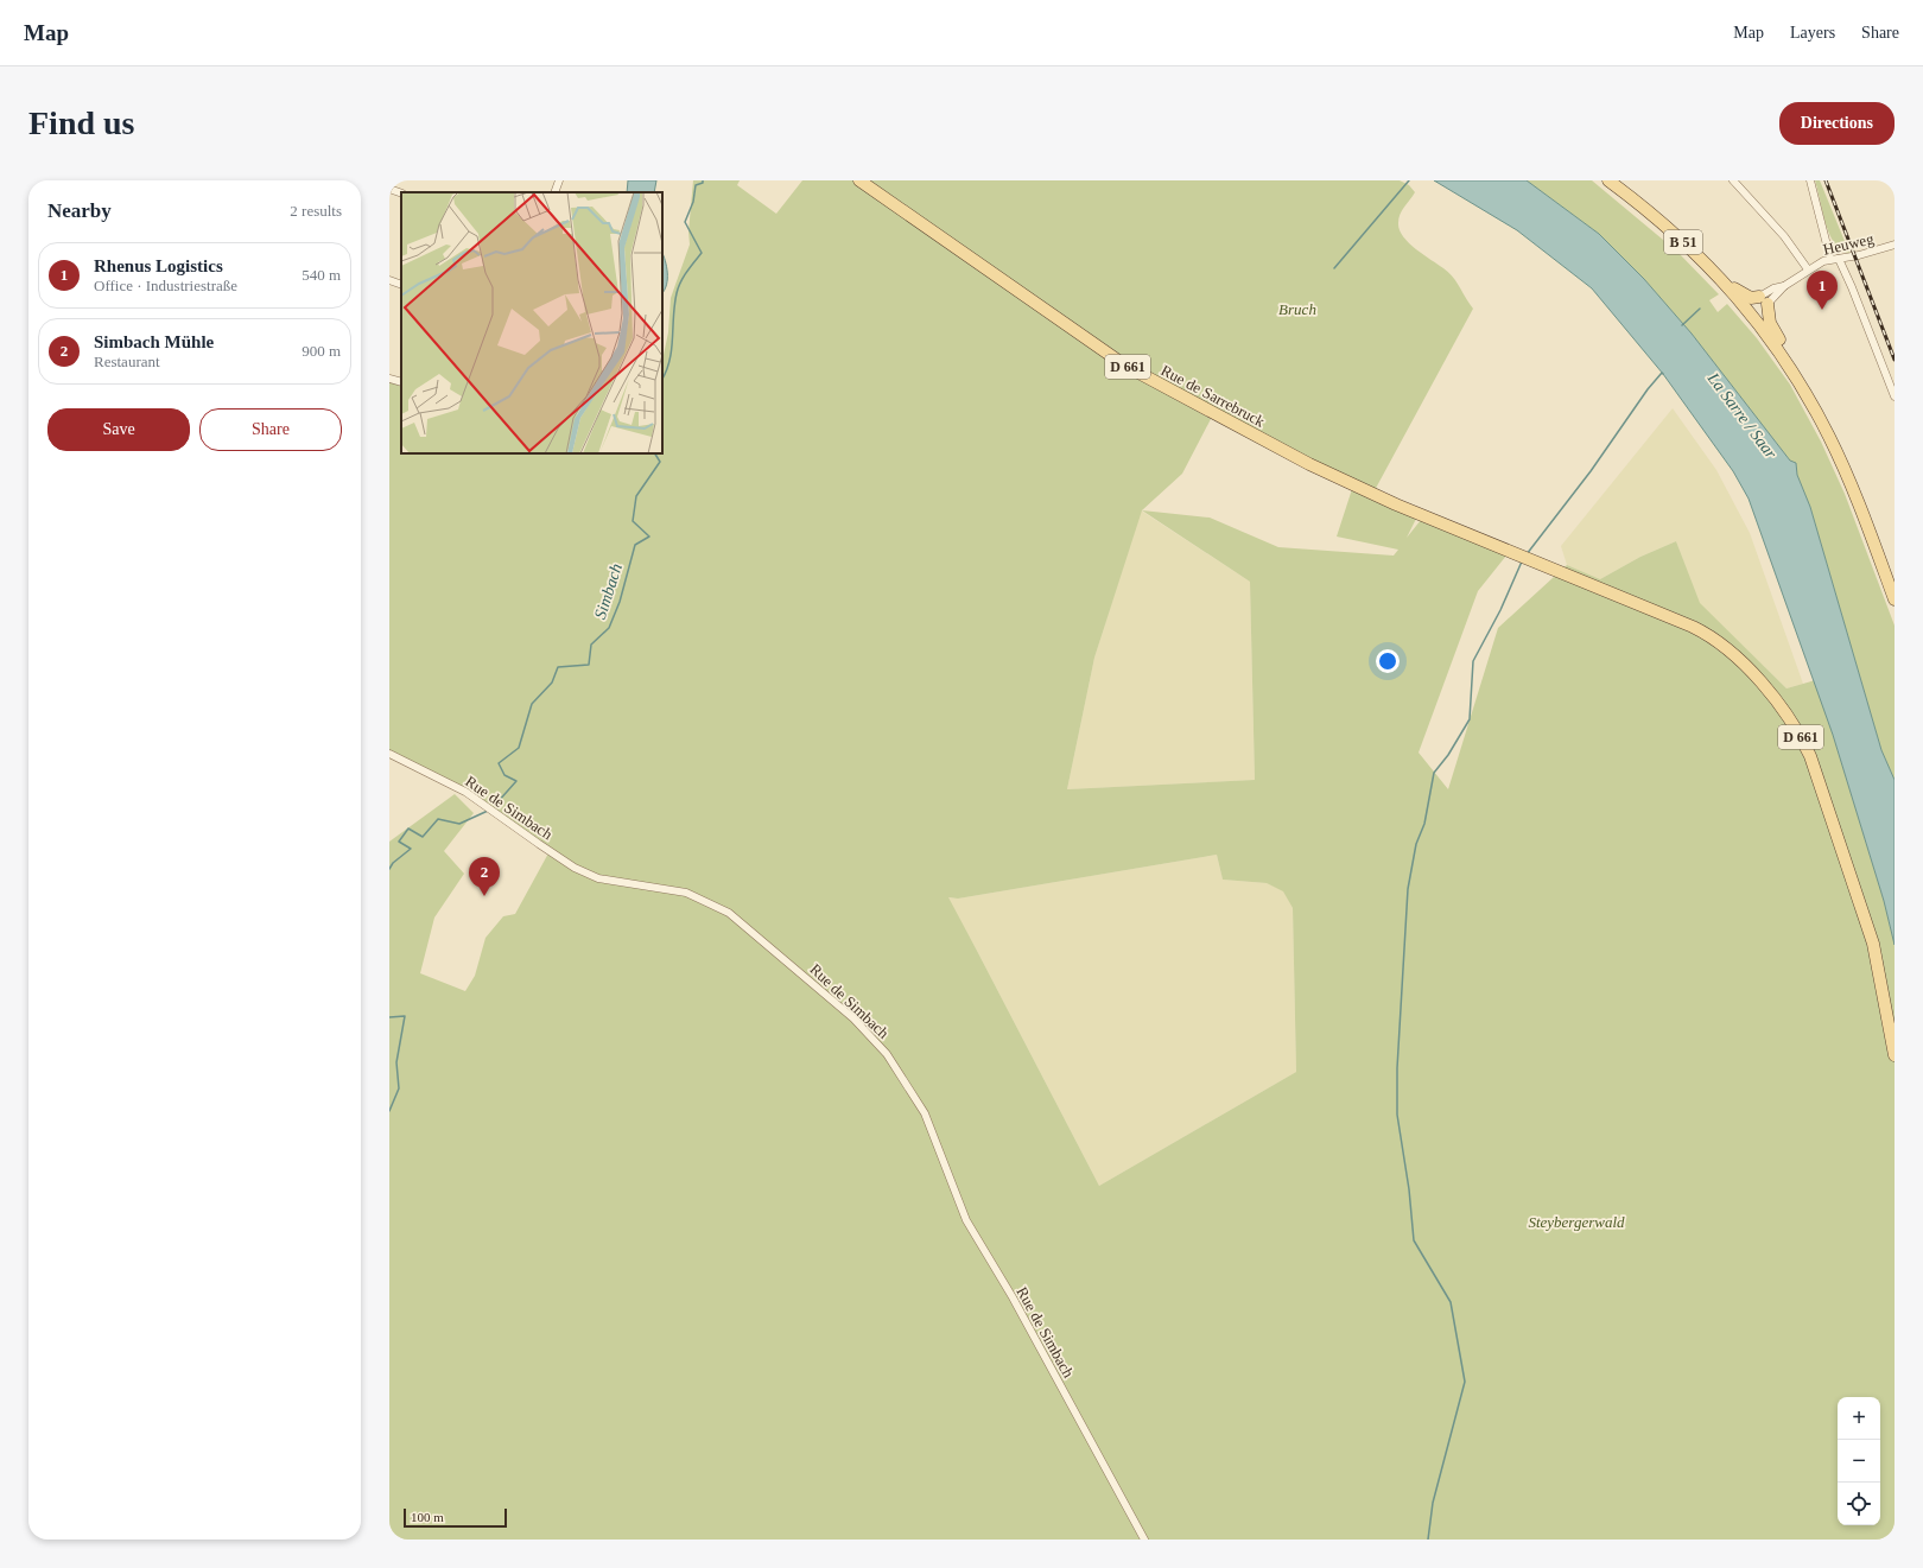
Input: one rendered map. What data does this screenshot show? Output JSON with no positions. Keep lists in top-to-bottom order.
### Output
{
  "streets": {
    "main road": ["B 51", "D 661", "Rue de Sarrebruck"],
    "street": ["Heuweg", "Rue de Simbach"]
  },
  "crossings": [
    ["B 51", "Heuweg"]
  ],
  "water": ["La Sarre / Saar", "Simbach"],
  "parks": ["Bruch", "Steybergerwald"],
  "scale_bar": "100 m",
  "page": {
    "header": "Map",
    "nav": ["Map", "Layers", "Share"],
    "buttons": [
      "Directions",
      ["Save", "Share"]
    ],
    "title": "Find us",
    "heading": ["Nearby", "2 results"],
    "list": [
      {
        "mark": "1",
        "name": "Rhenus Logistics",
        "note": "Office · Industriestraße",
        "value": "540 m"
      },
      {
        "mark": "2",
        "name": "Simbach Mühle",
        "note": "Restaurant",
        "value": "900 m"
      }
    ],
    "pins": ["1", "2"],
    "map_buttons": ["+", "−"],
    "scale": "100 m"
  }
}
